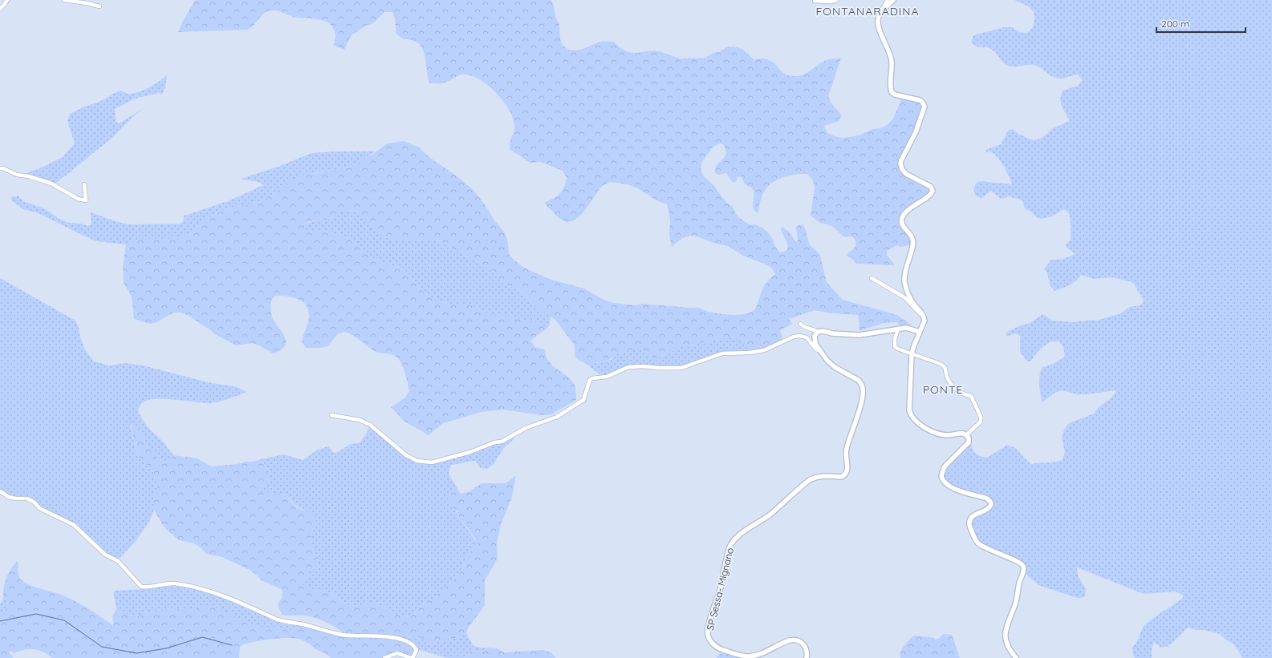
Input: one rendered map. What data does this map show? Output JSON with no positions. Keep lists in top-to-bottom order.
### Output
{
  "streets": {
    "street": ["SP Sessa- Mignano"]
  },
  "districts": ["FONTANARADINA", "PONTE"],
  "scale_bar": "200 m"
}
